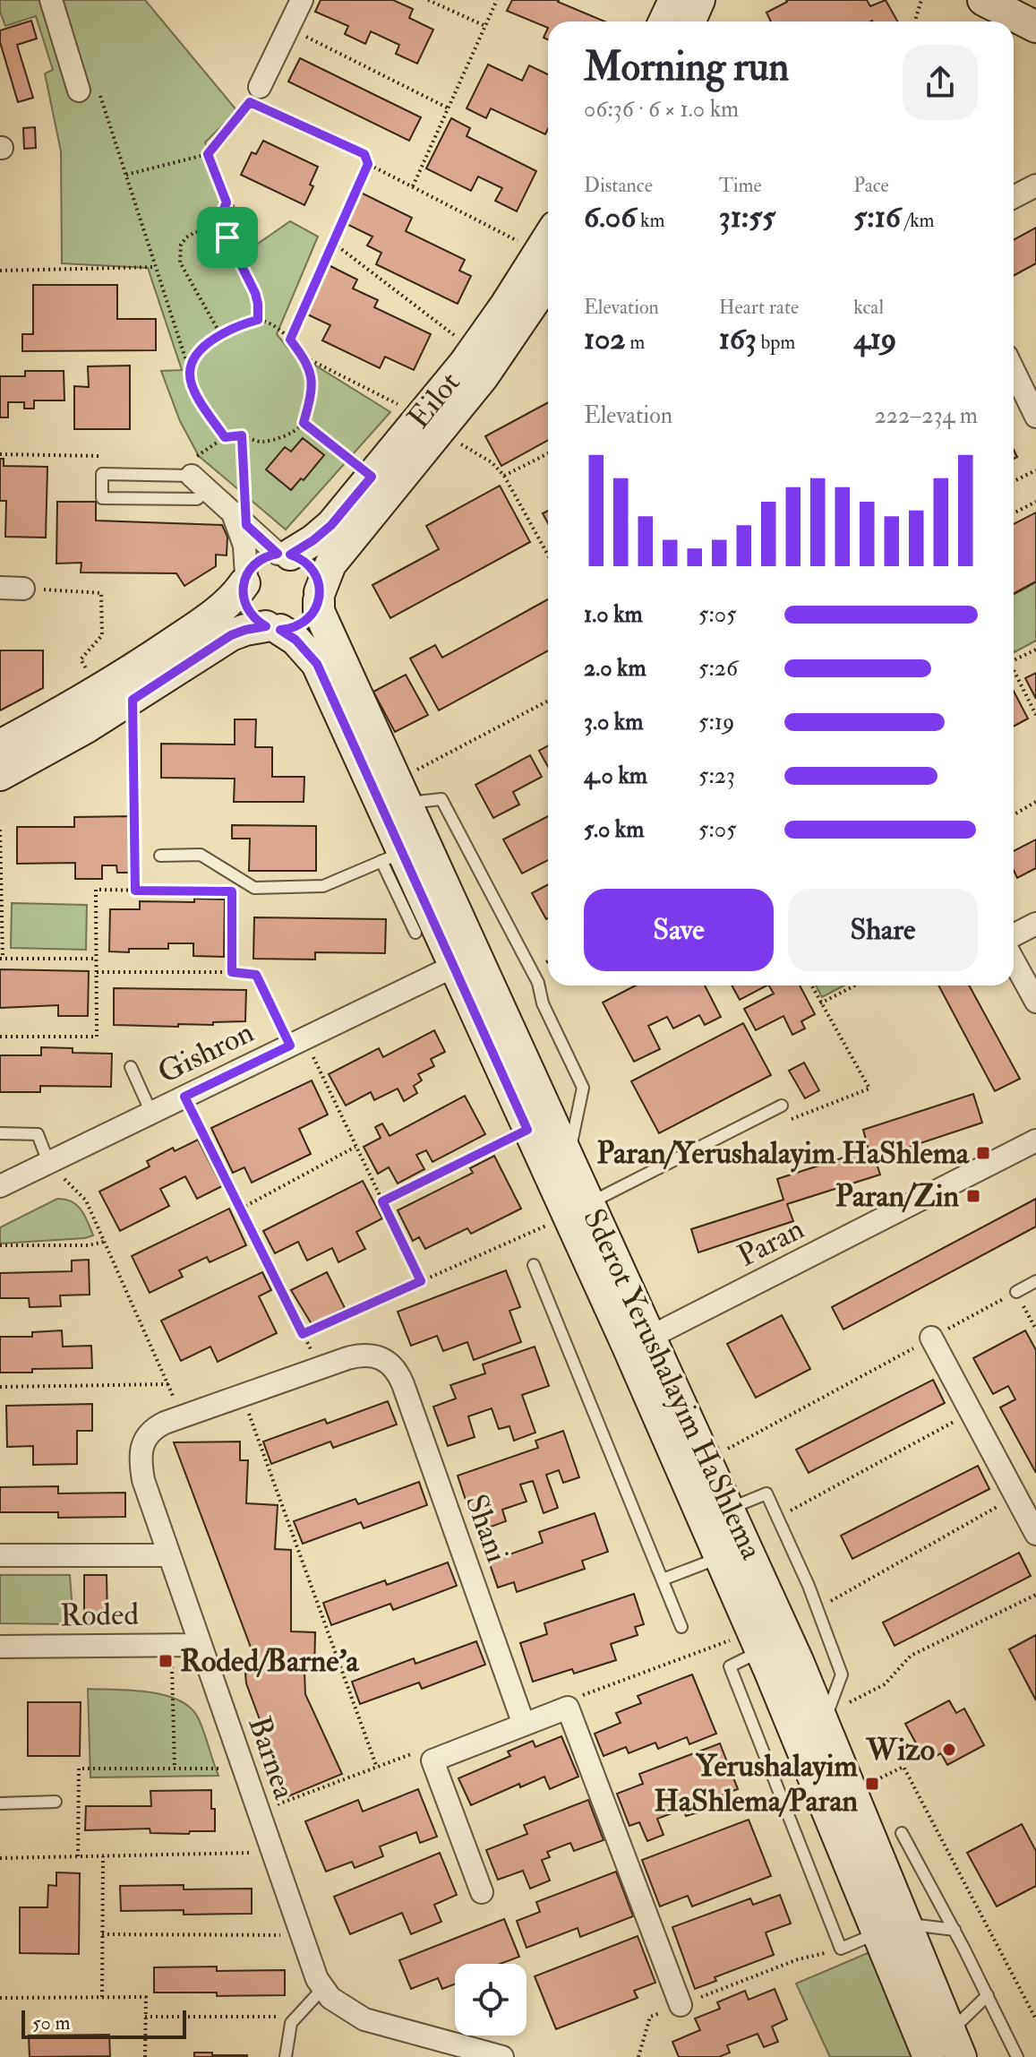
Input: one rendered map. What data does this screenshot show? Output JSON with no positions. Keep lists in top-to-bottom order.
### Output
{
  "streets": {
    "street": [
      "Eilot",
      "Gishron",
      "Paran",
      "Sderot Yerushalayim HaShlema",
      "Shani",
      "Roded",
      "Barnea"
    ]
  },
  "crossings": [
    ["Eilot", "Sderot Yerushalayim HaShlema"],
    ["Gishron", "Sderot Yerushalayim HaShlema"],
    ["Paran", "Sderot Yerushalayim HaShlema"],
    ["Shani", "Barnea"],
    ["Roded", "Barnea"]
  ],
  "places": {
    "transit": [
      "Paran/Yerushalayim HaShlema",
      "Paran/Zin",
      "Roded/Barne'a",
      "Yerushalayim HaShlema/Paran"
    ],
    "other": ["Wizo"]
  },
  "scale_bar": "50 m",
  "page": {
    "heading": ["Morning run", "06:36 · 6 × 1.0 km"],
    "stats": [
      ["Distance", "6.06 km"],
      ["Time", "31:55"],
      ["Pace", "5:16 /km"],
      ["Elevation", "102 m"],
      ["Heart rate", "163 bpm"],
      ["kcal", "419"]
    ],
    "chart": ["Elevation", "222–234 m"],
    "list": [
      {
        "name": "1.0 km",
        "note": "5:05"
      },
      {
        "name": "2.0 km",
        "note": "5:26"
      },
      {
        "name": "3.0 km",
        "note": "5:19"
      },
      {
        "name": "4.0 km",
        "note": "5:23"
      },
      {
        "name": "5.0 km",
        "note": "5:05"
      }
    ],
    "buttons": ["Save", "Share"],
    "scale": "50 m"
  }
}
